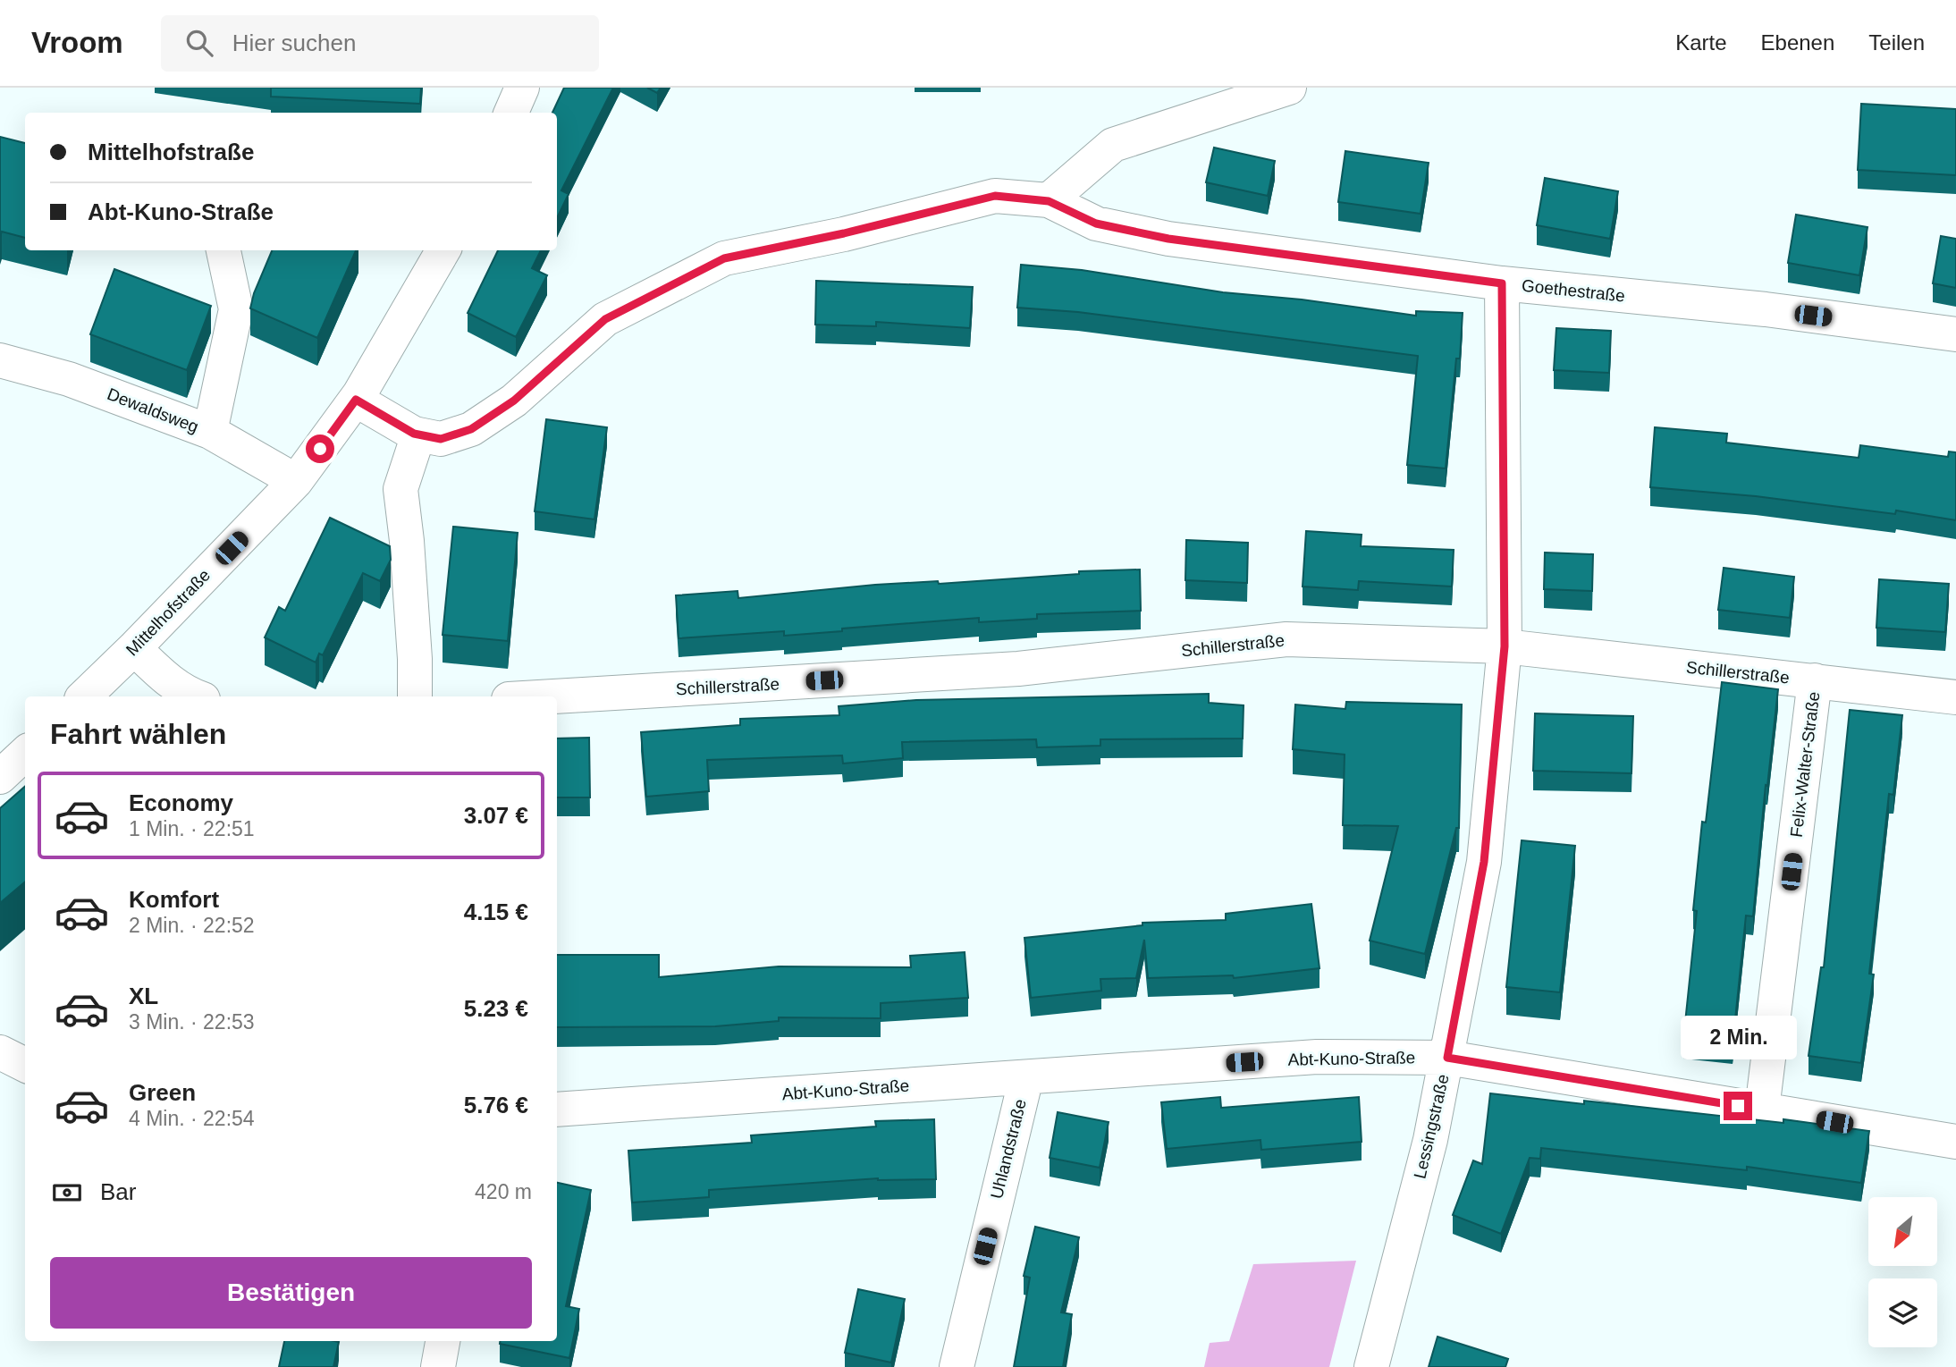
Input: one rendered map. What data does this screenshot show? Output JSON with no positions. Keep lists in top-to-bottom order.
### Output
{
  "streets": {
    "street": [
      "Goethestraße",
      "Dewaldsweg",
      "Mittelhofstraße",
      "Schillerstraße",
      "Felix-Walter-Straße",
      "Abt-Kuno-Straße",
      "Lessingstraße",
      "Uhlandstraße"
    ]
  },
  "crossings": [
    ["Goethestraße", "Lessingstraße"],
    ["Dewaldsweg", "Mittelhofstraße"],
    ["Schillerstraße", "Felix-Walter-Straße"],
    ["Schillerstraße", "Lessingstraße"],
    ["Felix-Walter-Straße", "Abt-Kuno-Straße"],
    ["Abt-Kuno-Straße", "Lessingstraße"],
    ["Abt-Kuno-Straße", "Uhlandstraße"]
  ],
  "north": "bottom left",
  "page": {
    "header": "Vroom",
    "search": "Hier suchen",
    "nav": ["Karte", "Ebenen", "Teilen"],
    "banner": ["Mittelhofstraße", "Abt-Kuno-Straße"],
    "heading": "Fahrt wählen",
    "list": [
      {
        "name": "Economy",
        "note": "1 Min. · 22:51",
        "value": "3.07 €"
      },
      {
        "name": "Komfort",
        "note": "2 Min. · 22:52",
        "value": "4.15 €"
      },
      {
        "name": "XL",
        "note": "3 Min. · 22:53",
        "value": "5.23 €"
      },
      {
        "name": "Green",
        "note": "4 Min. · 22:54",
        "value": "5.76 €"
      }
    ],
    "bubble": "2 Min.",
    "pay": ["Bar", "420 m"],
    "buttons": "Bestätigen"
  }
}
